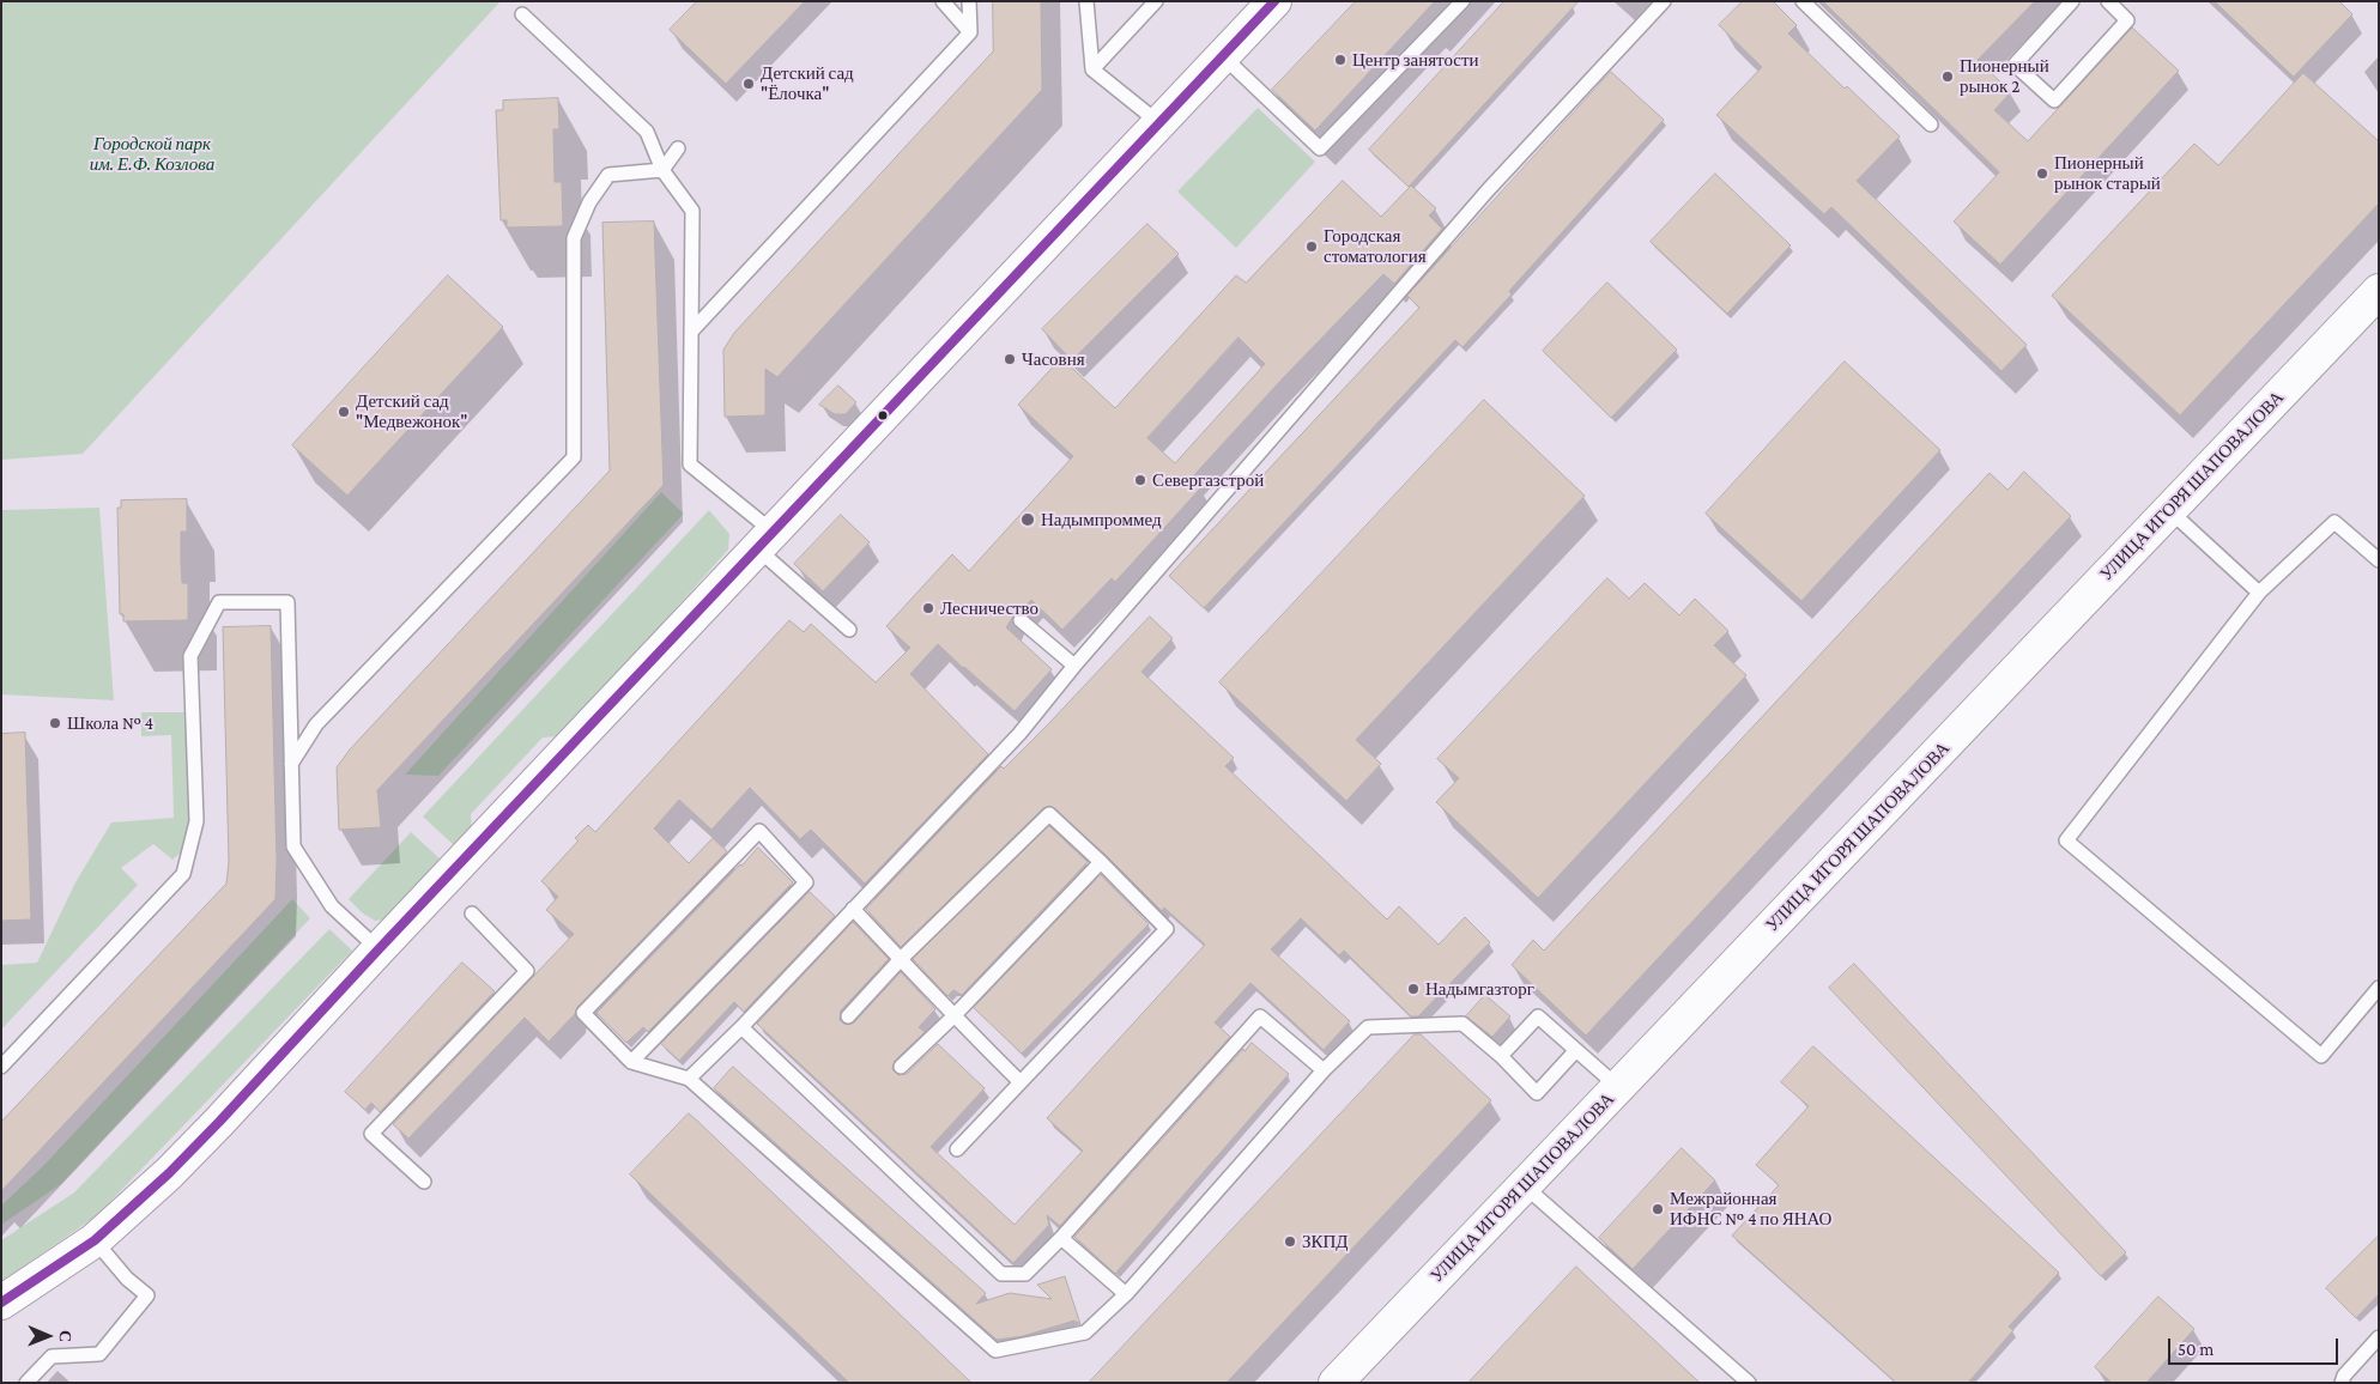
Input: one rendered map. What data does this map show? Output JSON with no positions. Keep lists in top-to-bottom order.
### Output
{
  "streets": {
    "street": ["УЛИЦА ИГОРЯ ШАПОВАЛОВА"]
  },
  "parks": ["Городской парк им. Е.Ф. Козлова"],
  "places": [
    "Центр занятости",
    "Пионерный рынок 2",
    "Детский сад \"Ёлочка\"",
    "Пионерный рынок старый",
    "Городская стоматология",
    "Часовня",
    "Детский сад \"Медвежонок\"",
    "Севергазстрой",
    "Надымпроммед",
    "Лесничество",
    "Школа № 4",
    "Надымгазторг",
    "Межрайонная ИФНС № 4 по ЯНАО",
    "ЗКПД"
  ],
  "scale_bar": "50 m",
  "north": "right"
}
